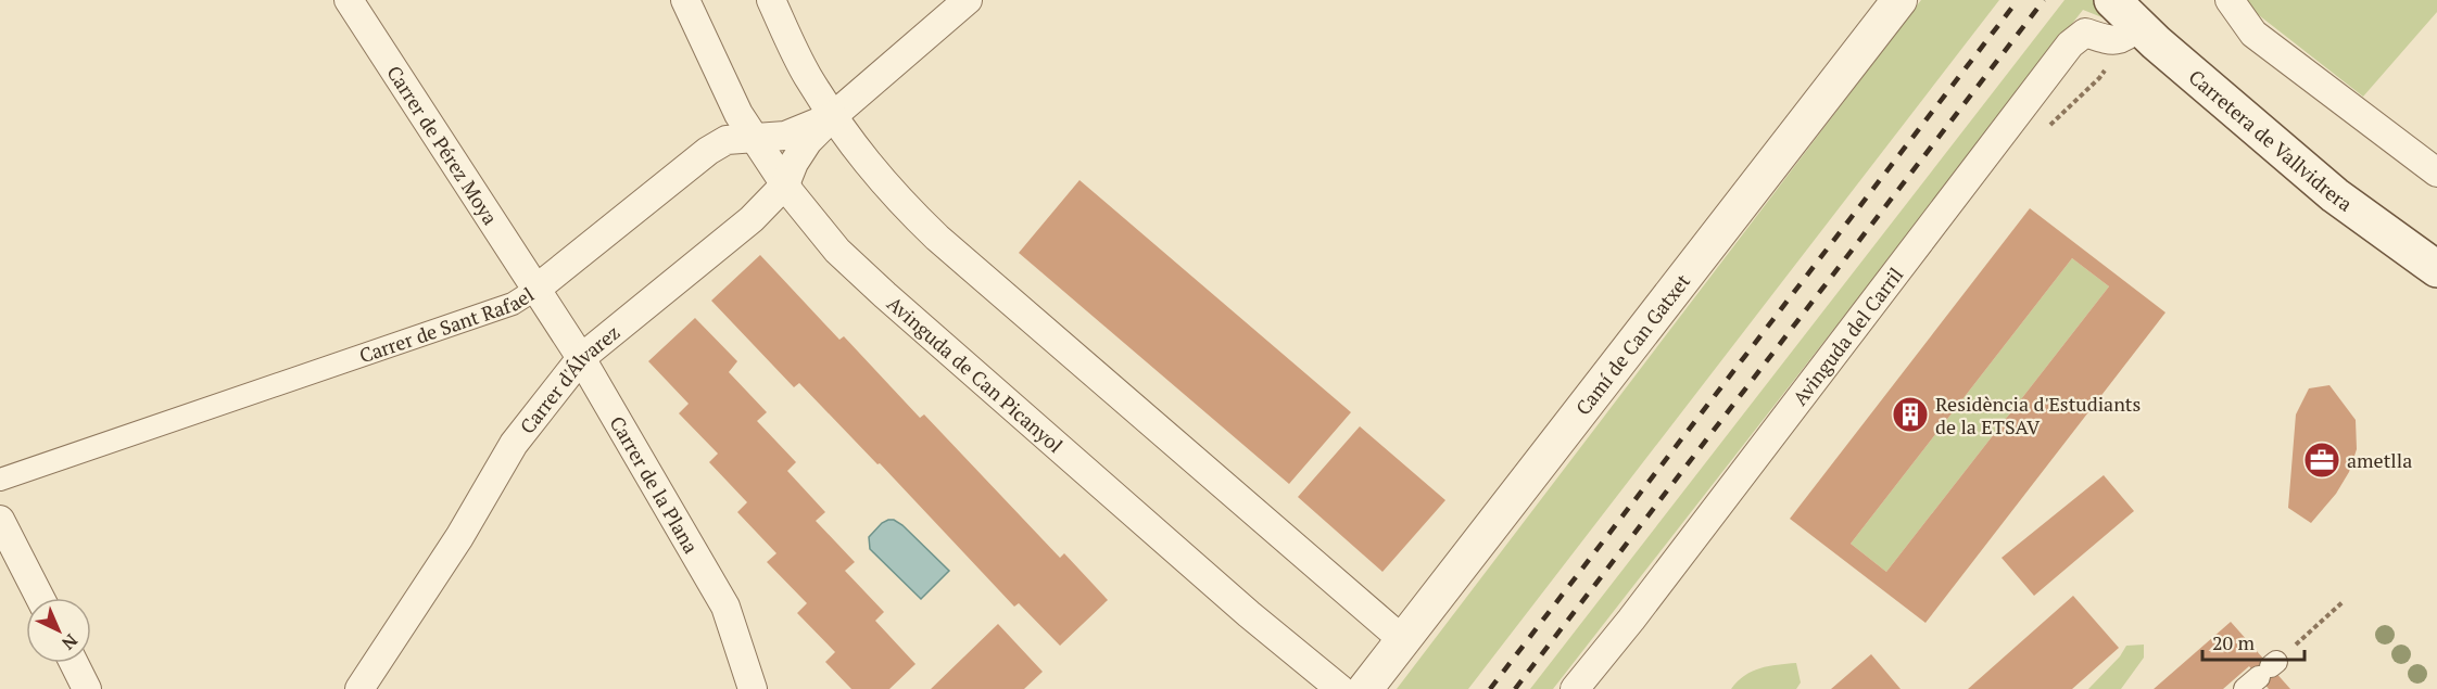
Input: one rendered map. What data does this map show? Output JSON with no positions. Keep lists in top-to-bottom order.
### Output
{
  "streets": {
    "main road": ["Carretera de Vallvidrera"],
    "street": [
      "Carrer de Pérez Moya",
      "Carrer de Sant Rafael",
      "Avinguda del Carril",
      "Camí de Can Gatxet",
      "Avinguda de Can Picanyol",
      "Carrer d'Álvarez",
      "Carrer de la Plana"
    ]
  },
  "crossings": [
    ["Carretera de Vallvidrera", "Avinguda del Carril"],
    ["Carrer de Pérez Moya", "Carrer de Sant Rafael"],
    ["Carrer de Pérez Moya", "Carrer de la Plana"],
    ["Carrer de Sant Rafael", "Avinguda de Can Picanyol"],
    ["Carrer de Sant Rafael", "Carrer d'Álvarez"],
    ["Carrer de Sant Rafael", "Carrer de la Plana"],
    ["Avinguda de Can Picanyol", "Carrer d'Álvarez"],
    ["Carrer d'Álvarez", "Carrer de la Plana"]
  ],
  "places": {
    "building": ["Residència d'Estudiants de la ETSAV"],
    "office": ["ametlla"]
  },
  "scale_bar": "20 m",
  "north": "bottom right"
}
